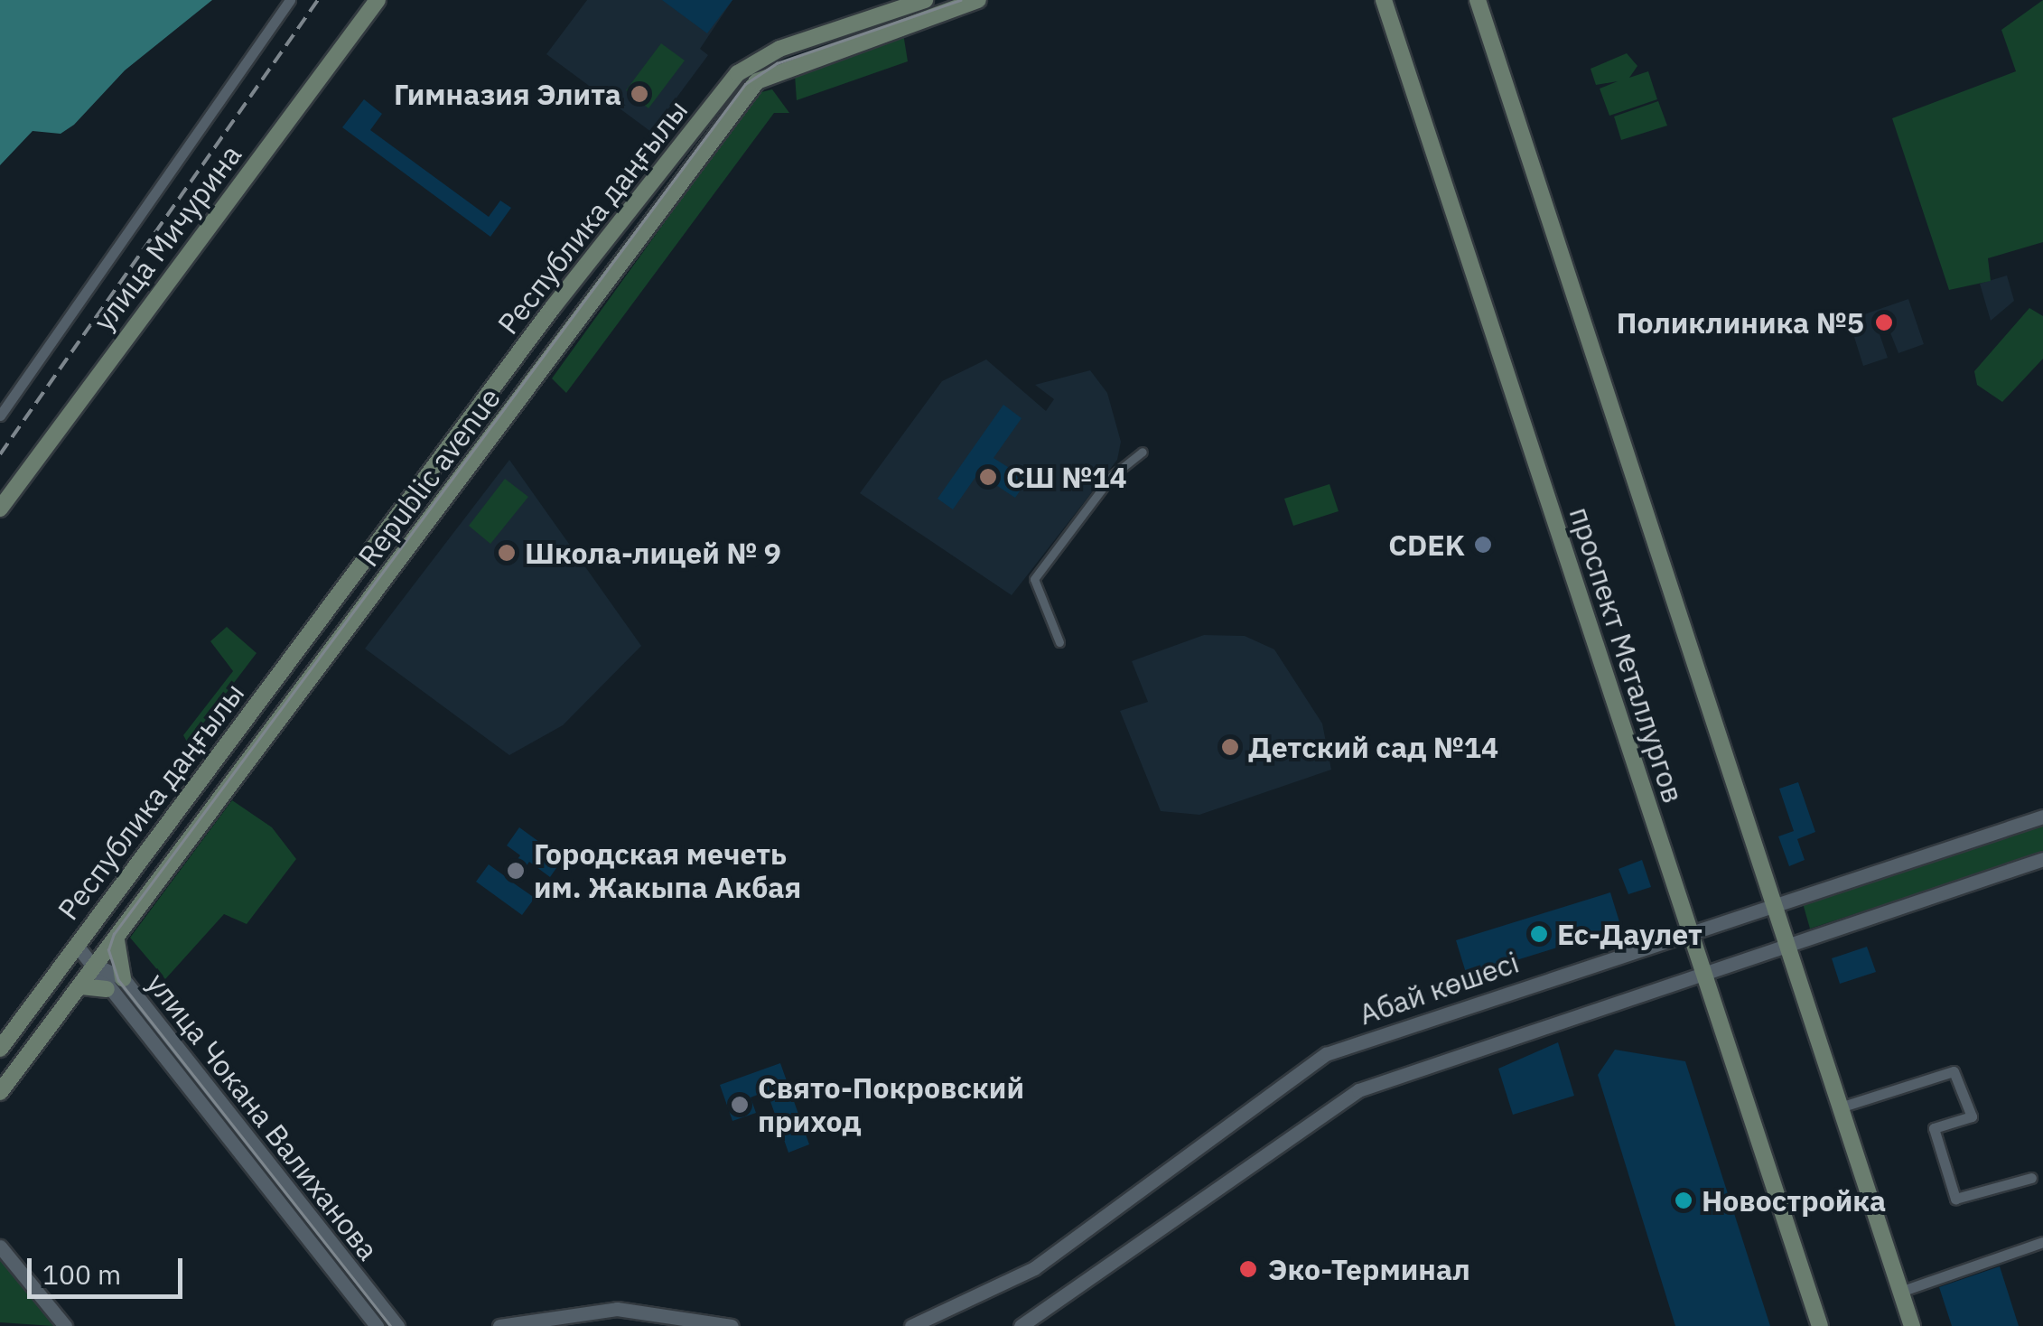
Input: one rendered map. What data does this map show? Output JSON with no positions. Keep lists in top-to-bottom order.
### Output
{
  "streets": {
    "main road": [
      "Республика даңғылы",
      "улица Мичурина",
      "Republic avenue",
      "проспект Металлургов"
    ],
    "street": ["Абай көшесі", "улица Чокана Валиханова"]
  },
  "crossings": [
    ["Republic avenue", "улица Чокана Валиханова"],
    ["проспект Металлургов", "Абай көшесі"]
  ],
  "places": [
    "Гимназия Элита",
    "Поликлиника №5",
    "СШ №14",
    "CDEK",
    "Школа-лицей № 9",
    "Детский сад №14",
    "Городская мечеть им. Жакыпа Акбая",
    "Ес-Даулет",
    "Свято-Покровский приход",
    "Новостройка",
    "Эко-Терминал"
  ],
  "scale_bar": "100 m"
}
